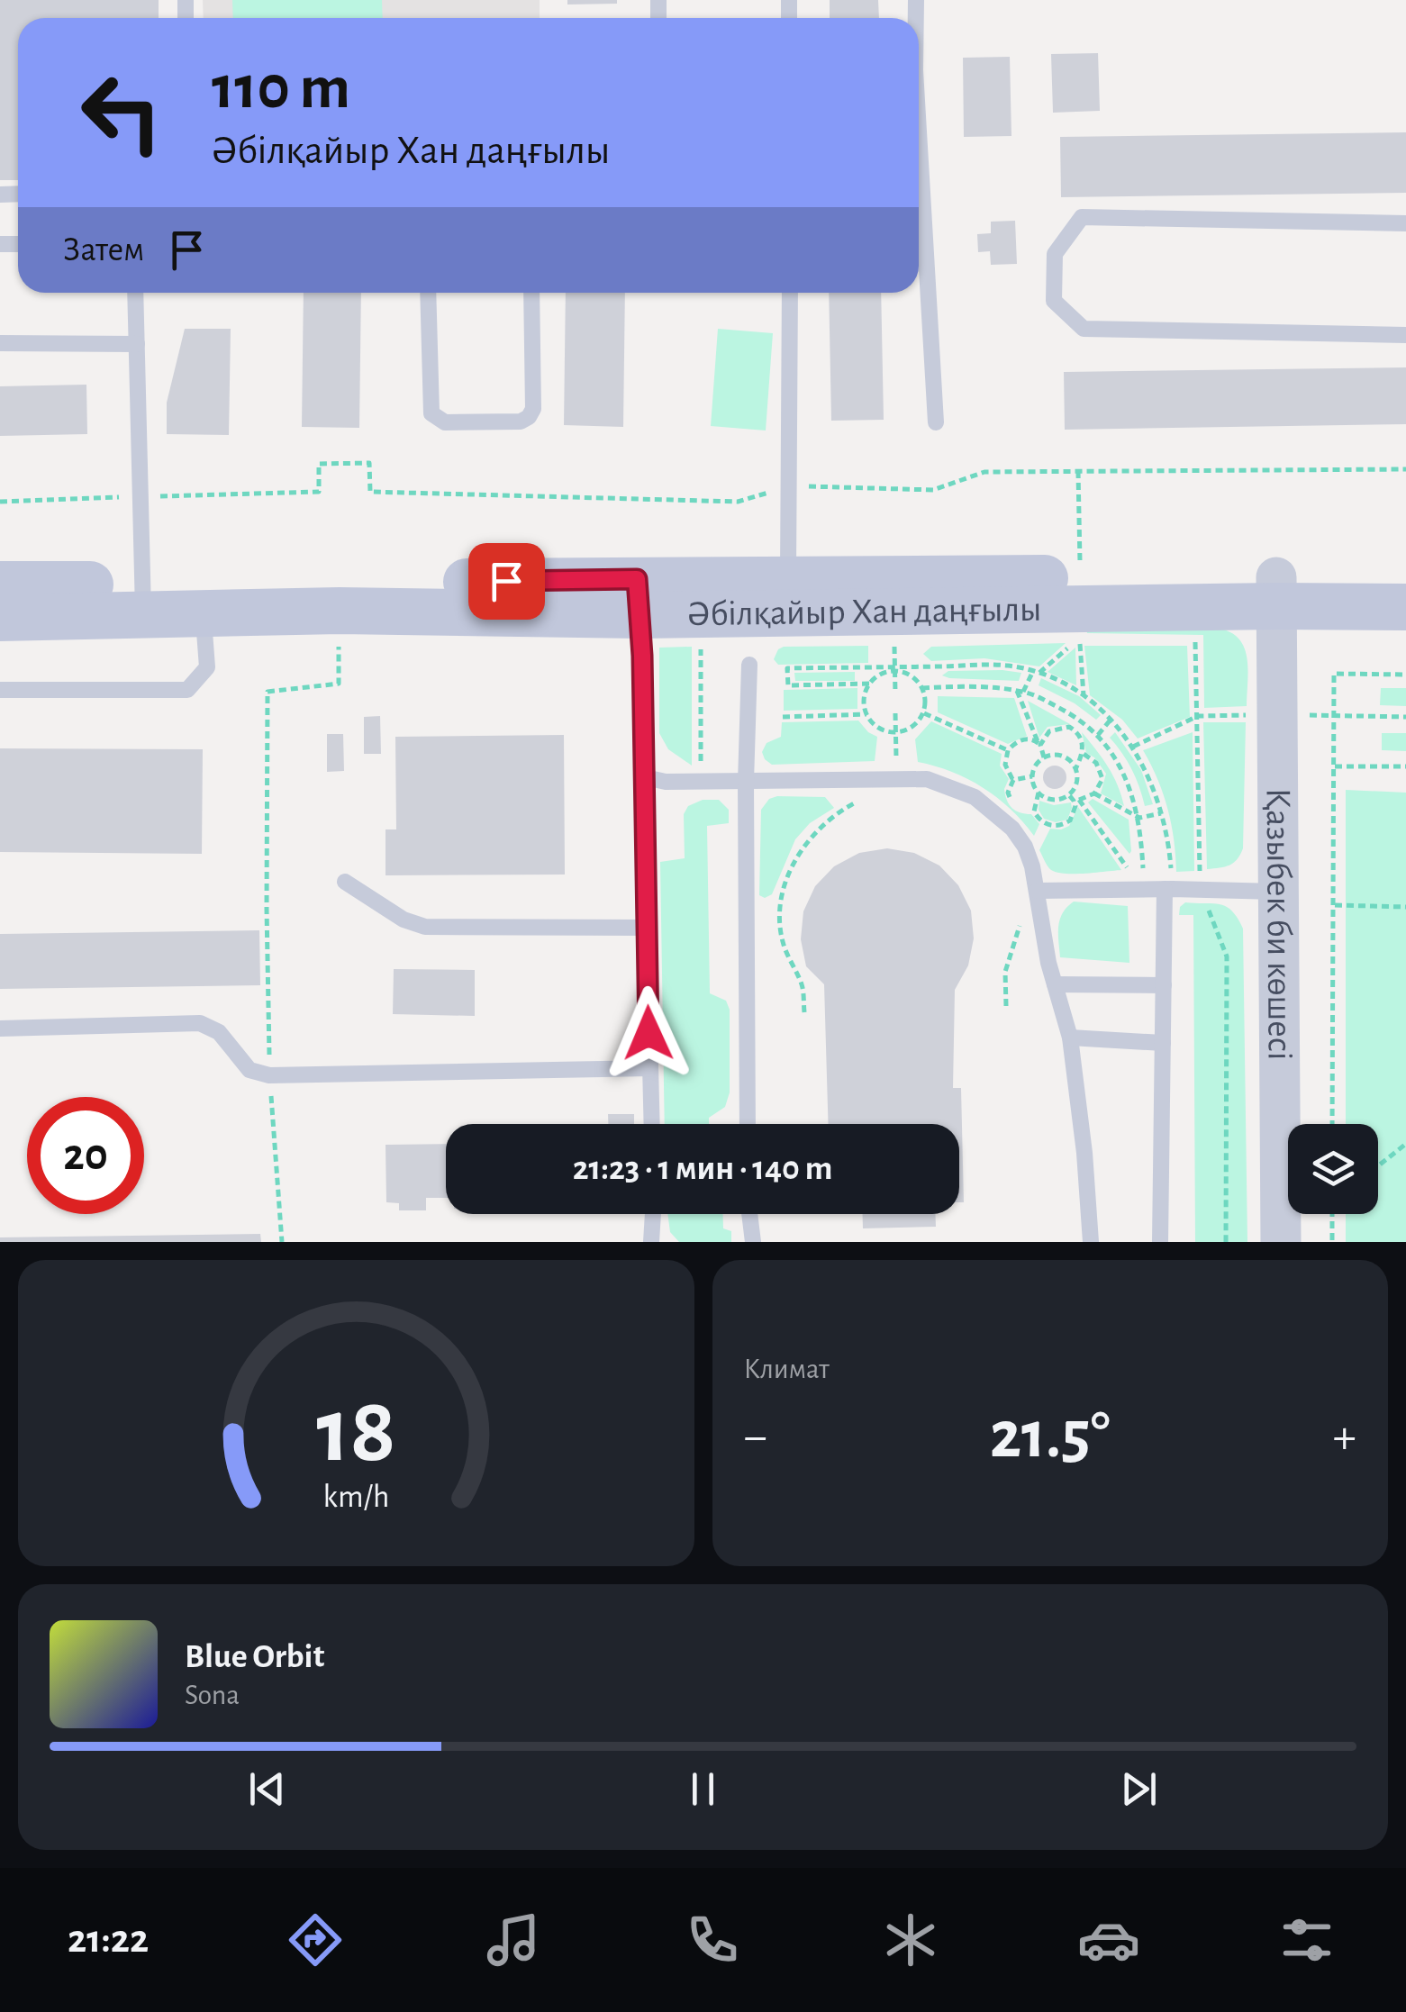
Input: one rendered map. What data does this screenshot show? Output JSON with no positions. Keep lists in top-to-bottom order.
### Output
{
  "streets": {
    "main road": ["Әбілқайыр Хан даңғылы"],
    "street": ["Қазыбек би көшесі"]
  },
  "crossings": [
    ["Әбілқайыр Хан даңғылы", "Қазыбек би көшесі"]
  ],
  "page": {
    "turn": ["110 m", "Әбілқайыр Хан даңғылы"],
    "then": "Затем",
    "limit": "20",
    "trip": "21:23 · 1 мин · 140 m",
    "tile": "Климат",
    "heat": ["−", "21.5°", "+"],
    "song": ["Blue Orbit", "Sona"],
    "tabs": "21:22",
    "gauge": ["18", "km/h"]
  }
}
